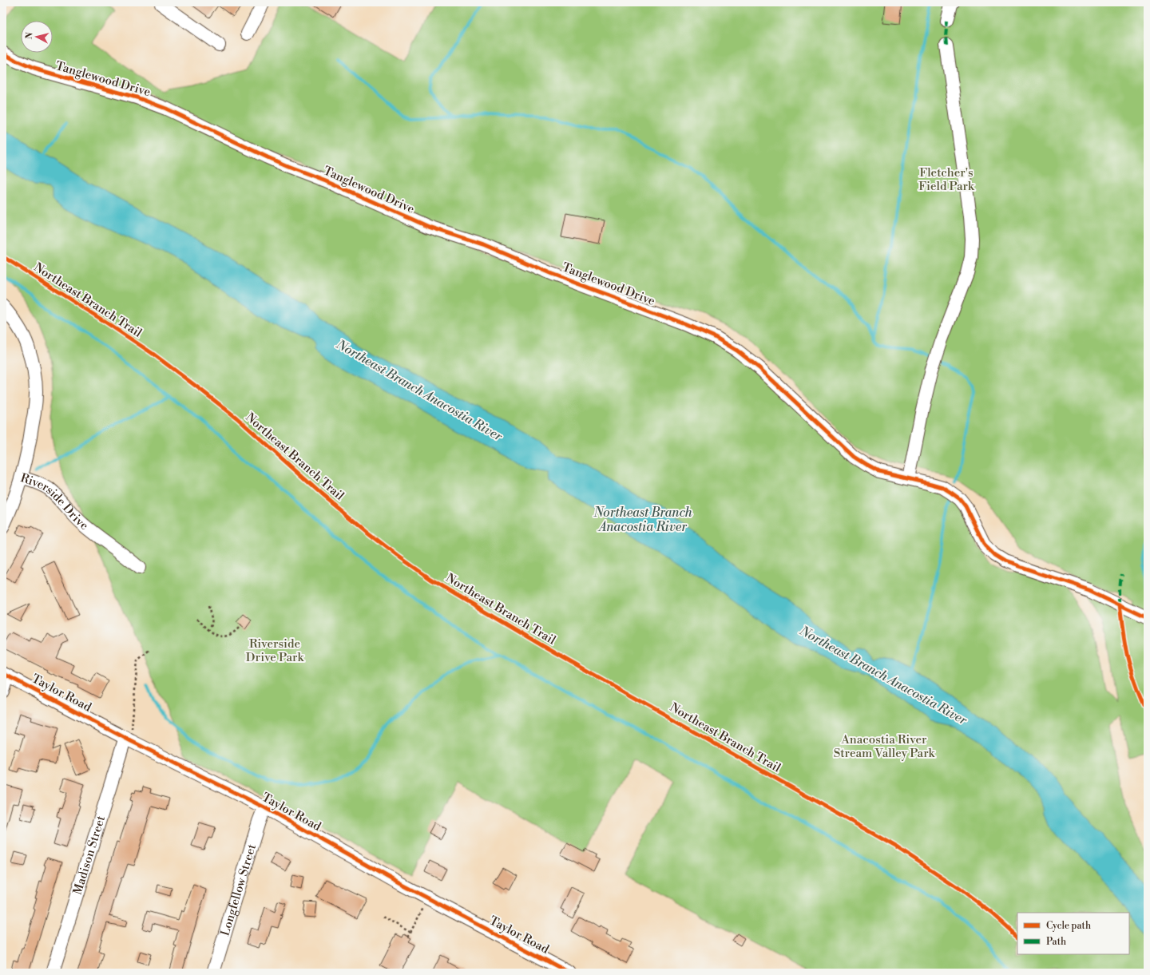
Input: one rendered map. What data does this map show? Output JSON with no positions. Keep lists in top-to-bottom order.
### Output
{
  "streets": {
    "street": [
      "Tanglewood Drive",
      "Riverside Drive",
      "Taylor Road",
      "Madison Street",
      "Longfellow Street"
    ],
    "cycle path": ["Northeast Branch Trail"]
  },
  "crossings": [
    ["Taylor Road", "Madison Street"],
    ["Taylor Road", "Longfellow Street"]
  ],
  "water": ["Northeast Branch Anacostia River"],
  "parks": ["Fletcher's Field Park", "Riverside Drive Park", "Anacostia River Stream Valley Park"],
  "legend": ["Cycle path", "Path"],
  "north": "left"
}
